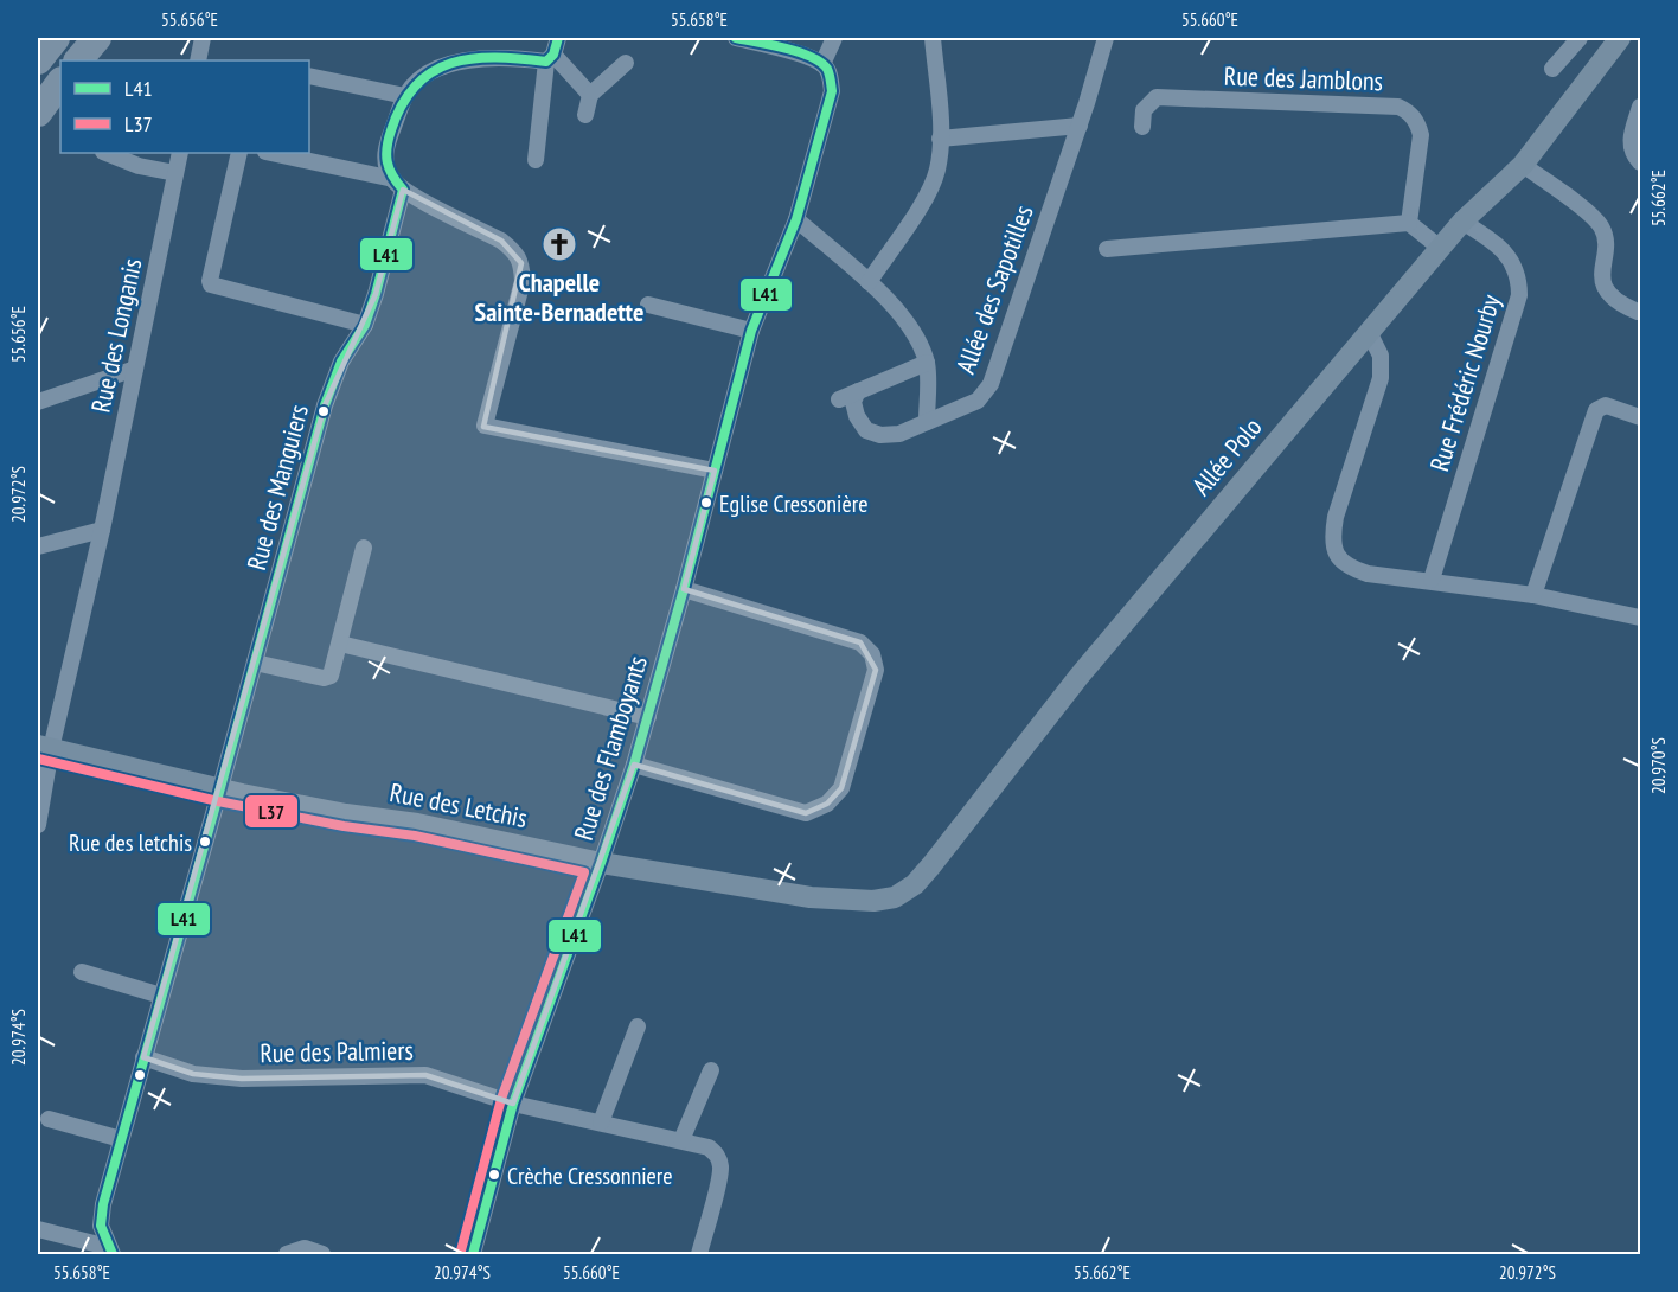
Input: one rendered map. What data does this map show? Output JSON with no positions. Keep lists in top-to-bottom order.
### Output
{
  "streets": {
    "street": [
      "Rue des Jamblons",
      "Allée des Sapotilles",
      "Rue des Longanis",
      "Rue Frédéric Nourby",
      "Allée Polo",
      "Rue des Manguiers",
      "Rue des Flamboyants",
      "Rue des Letchis",
      "Rue des Palmiers"
    ]
  },
  "crossings": [
    ["Rue des Longanis", "Rue des Letchis"],
    ["Rue Frédéric Nourby", "Allée Polo"],
    ["Allée Polo", "Rue des Letchis"],
    ["Rue des Manguiers", "Rue des Letchis"],
    ["Rue des Manguiers", "Rue des Palmiers"],
    ["Rue des Flamboyants", "Rue des Letchis"],
    ["Rue des Flamboyants", "Rue des Palmiers"]
  ],
  "places": {
    "church": ["Chapelle Sainte-Bernadette"],
    "other": ["Eglise Cressonière", "Rue des letchis", "Crèche Cressonniere"]
  },
  "lines": ["transit line L41", "transit line L37"],
  "legend": ["L41", "L37"],
  "coordinates": [
    "55.656°E",
    "55.658°E",
    "55.660°E",
    "55.662°E",
    "20.972°S",
    "20.970°S",
    "20.974°S"
  ]
}
